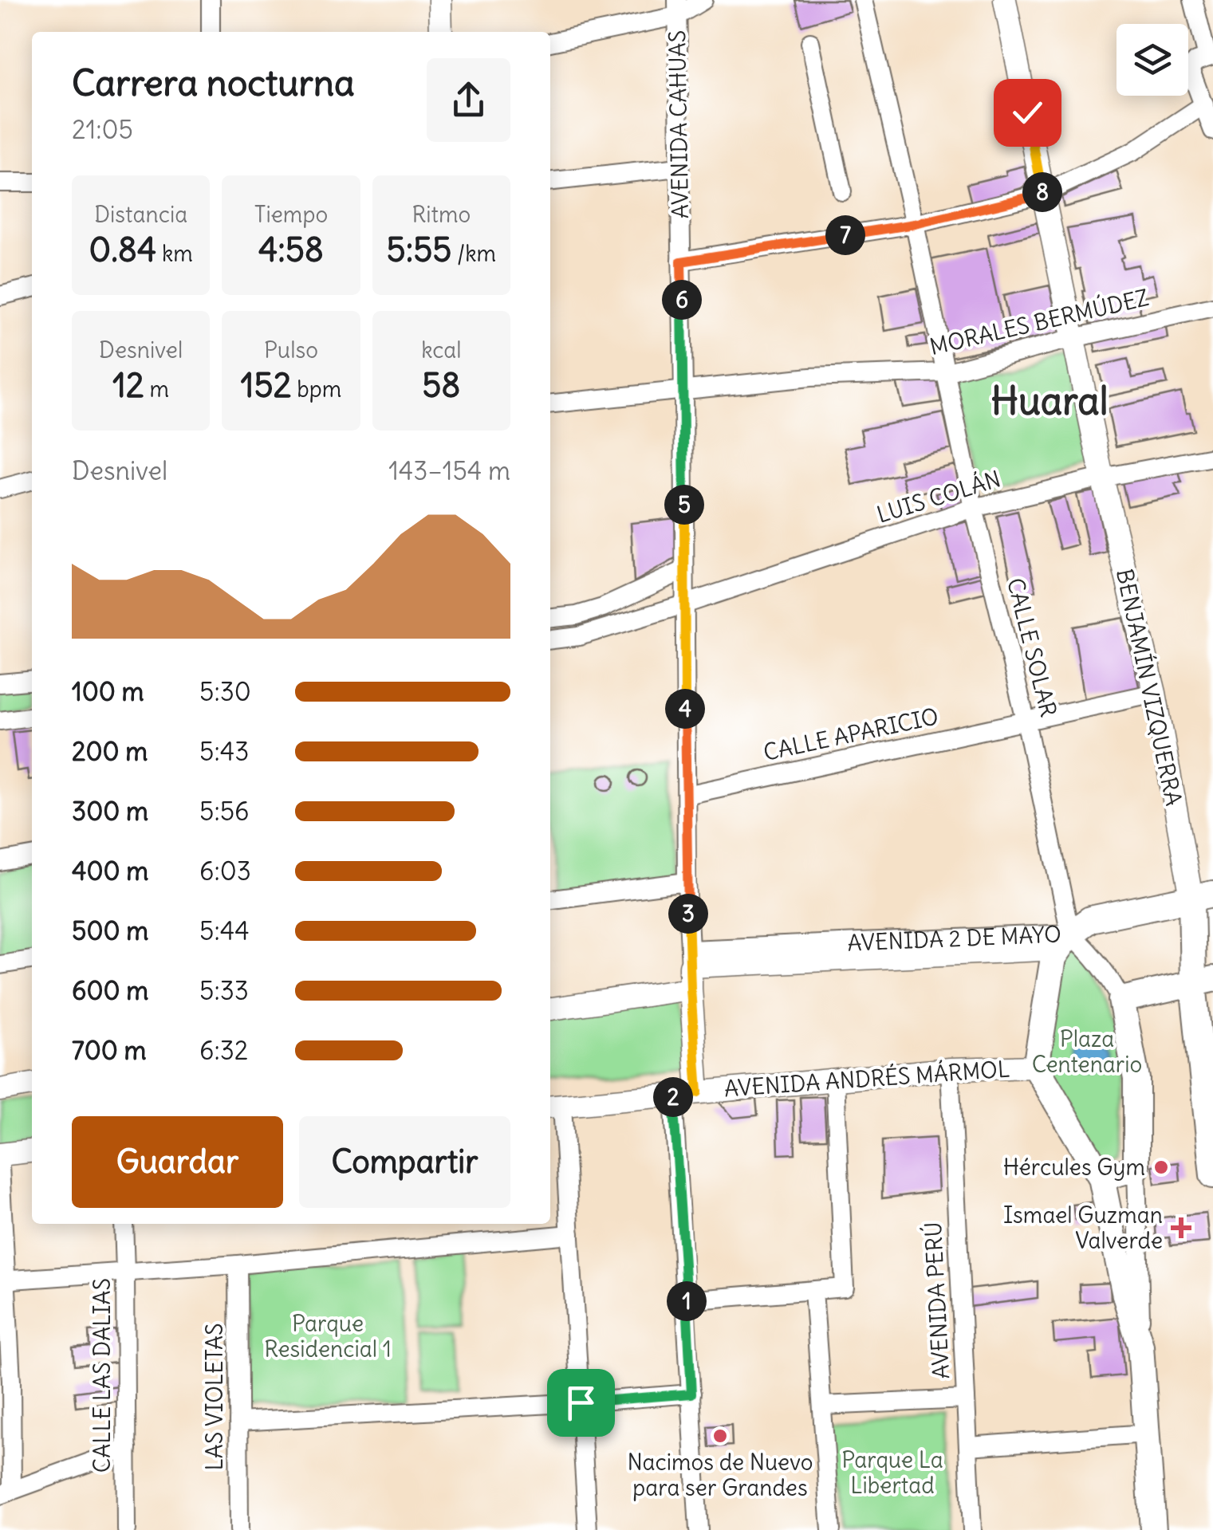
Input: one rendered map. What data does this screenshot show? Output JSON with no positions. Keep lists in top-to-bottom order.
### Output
{
  "streets": {
    "highway": ["AVENIDA 2 DE MAYO"],
    "main road": ["AVENIDA CAHUAS", "BENJAMÍN VIZQUERRA", "AVENIDA ANDRÉS MÁRMOL"],
    "street": [
      "MORALES BERMÚDEZ",
      "LUIS COLÁN",
      "CALLE SOLAR",
      "CALLE APARICIO",
      "AVENIDA PERÚ",
      "CALLE LAS DALIAS",
      "LAS VIOLETAS"
    ]
  },
  "crossings": [
    ["AVENIDA CAHUAS", "MORALES BERMÚDEZ"],
    ["AVENIDA CAHUAS", "LUIS COLÁN"],
    ["AVENIDA CAHUAS", "CALLE APARICIO"],
    ["AVENIDA CAHUAS", "AVENIDA 2 DE MAYO"],
    ["AVENIDA CAHUAS", "AVENIDA ANDRÉS MÁRMOL"],
    ["MORALES BERMÚDEZ", "CALLE SOLAR"],
    ["MORALES BERMÚDEZ", "BENJAMÍN VIZQUERRA"],
    ["LUIS COLÁN", "CALLE SOLAR"],
    ["LUIS COLÁN", "BENJAMÍN VIZQUERRA"],
    ["CALLE SOLAR", "CALLE APARICIO"],
    ["CALLE SOLAR", "AVENIDA 2 DE MAYO"],
    ["BENJAMÍN VIZQUERRA", "CALLE APARICIO"],
    ["BENJAMÍN VIZQUERRA", "AVENIDA 2 DE MAYO"],
    ["AVENIDA ANDRÉS MÁRMOL", "AVENIDA PERÚ"]
  ],
  "districts": ["Huaral"],
  "parks": ["Plaza Centenario", "Parque Residencial 1", "Parque La Libertad"],
  "places": {
    "other": ["Hércules Gym", "Nacimos de Nuevo para ser Grandes"],
    "health": ["Ismael Guzman Valverde"]
  },
  "page": {
    "heading": ["Carrera nocturna", "21:05"],
    "stats": [
      ["Distancia", "0.84 km"],
      ["Tiempo", "4:58"],
      ["Ritmo", "5:55 /km"],
      ["Desnivel", "12 m"],
      ["Pulso", "152 bpm"],
      ["kcal", "58"]
    ],
    "pins": [
      "8",
      "7",
      "6",
      "5",
      "4",
      "3",
      "2",
      "1"
    ],
    "chart": ["Desnivel", "143–154 m"],
    "list": [
      {
        "name": "100 m",
        "note": "5:30"
      },
      {
        "name": "200 m",
        "note": "5:43"
      },
      {
        "name": "300 m",
        "note": "5:56"
      },
      {
        "name": "400 m",
        "note": "6:03"
      },
      {
        "name": "500 m",
        "note": "5:44"
      },
      {
        "name": "600 m",
        "note": "5:33"
      },
      {
        "name": "700 m",
        "note": "6:32"
      }
    ],
    "buttons": ["Guardar", "Compartir"]
  }
}
